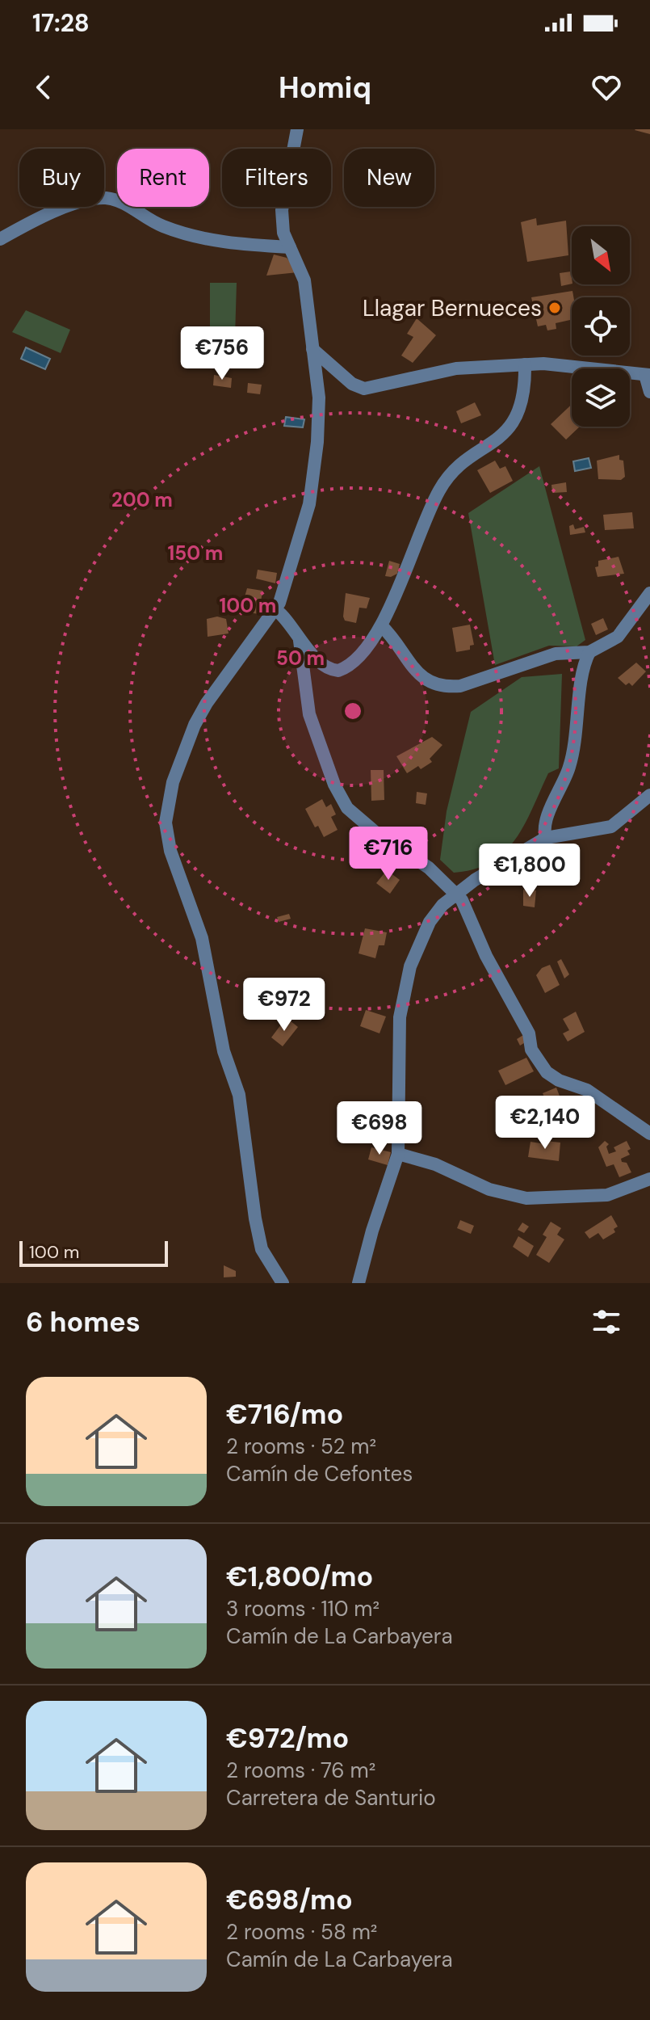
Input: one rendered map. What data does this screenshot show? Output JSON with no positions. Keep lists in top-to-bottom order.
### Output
{
  "places": ["Llagar Bernueces"],
  "scale_bar": "100 m",
  "north": "bottom right",
  "page": {
    "status": "17:28",
    "header": "Homiq",
    "chip": [
      "Buy",
      "Rent",
      "Filters",
      "New"
    ],
    "price": [
      "€756",
      "€716",
      "€1,800",
      "€972",
      "€2,140",
      "€698"
    ],
    "scale": "100 m",
    "heading": "6 homes",
    "list": [
      {
        "name": "€716/mo",
        "note": "2 rooms · 52 m² · Camín de Cefontes"
      },
      {
        "name": "€1,800/mo",
        "note": "3 rooms · 110 m² · Camín de La Carbayera"
      },
      {
        "name": "€972/mo",
        "note": "2 rooms · 76 m² · Carretera de Santurio"
      },
      {
        "name": "€698/mo",
        "note": "2 rooms · 58 m² · Camín de La Carbayera"
      }
    ]
  },
  "rings": [
    "200 m",
    "150 m",
    "100 m",
    "50 m"
  ]
}
